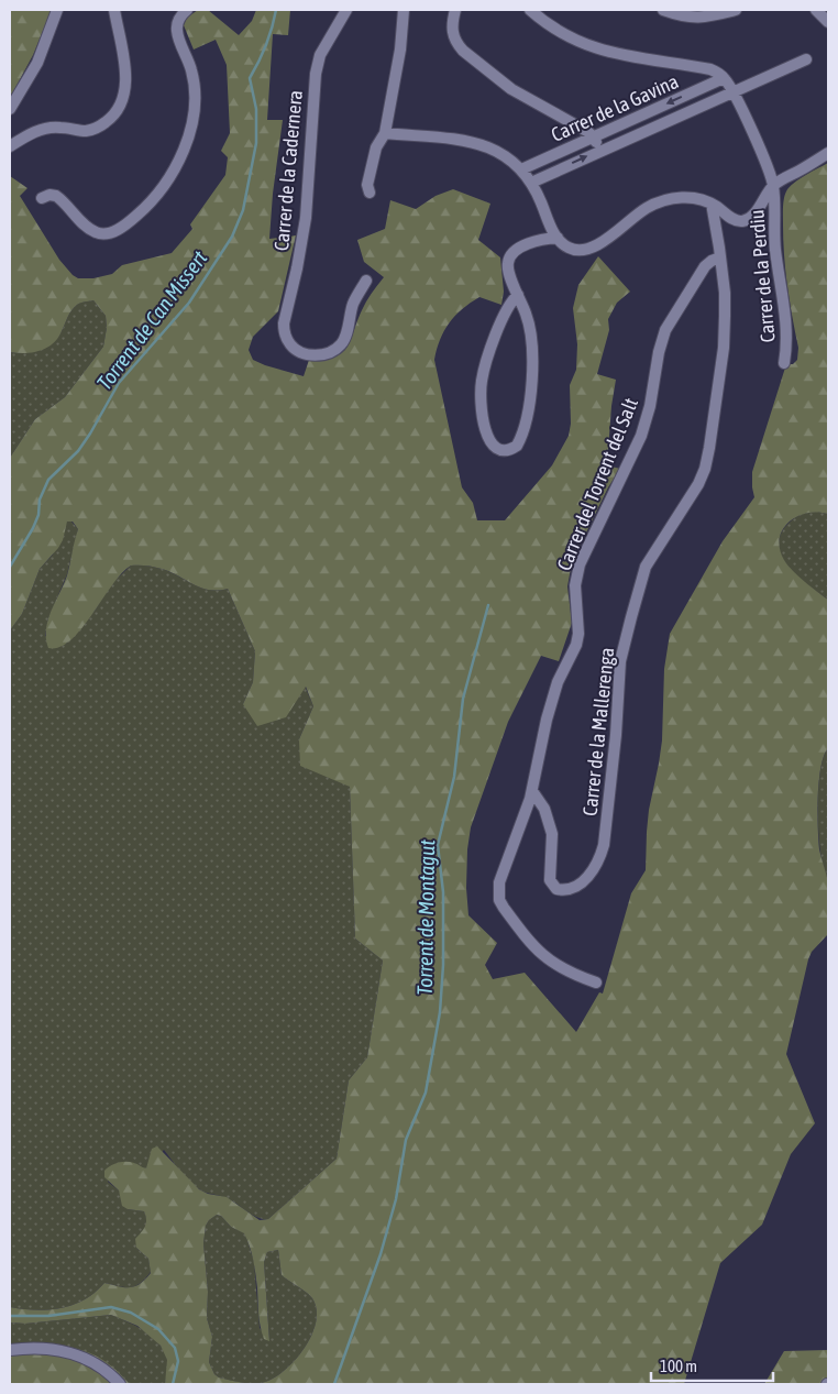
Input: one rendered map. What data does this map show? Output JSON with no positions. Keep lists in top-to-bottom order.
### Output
{
  "streets": {
    "street": [
      "Carrer de la Gavina",
      "Carrer de la Cadernera",
      "Carrer de la Perdiu",
      "Carrer del Torrent del Salt",
      "Carrer de la Mallerenga"
    ]
  },
  "crossings": [
    ["Carrer del Torrent del Salt", "Carrer de la Mallerenga"]
  ],
  "water": ["Torrent de Can Missert", "Torrent de Montagut"],
  "scale_bar": "100 m"
}
